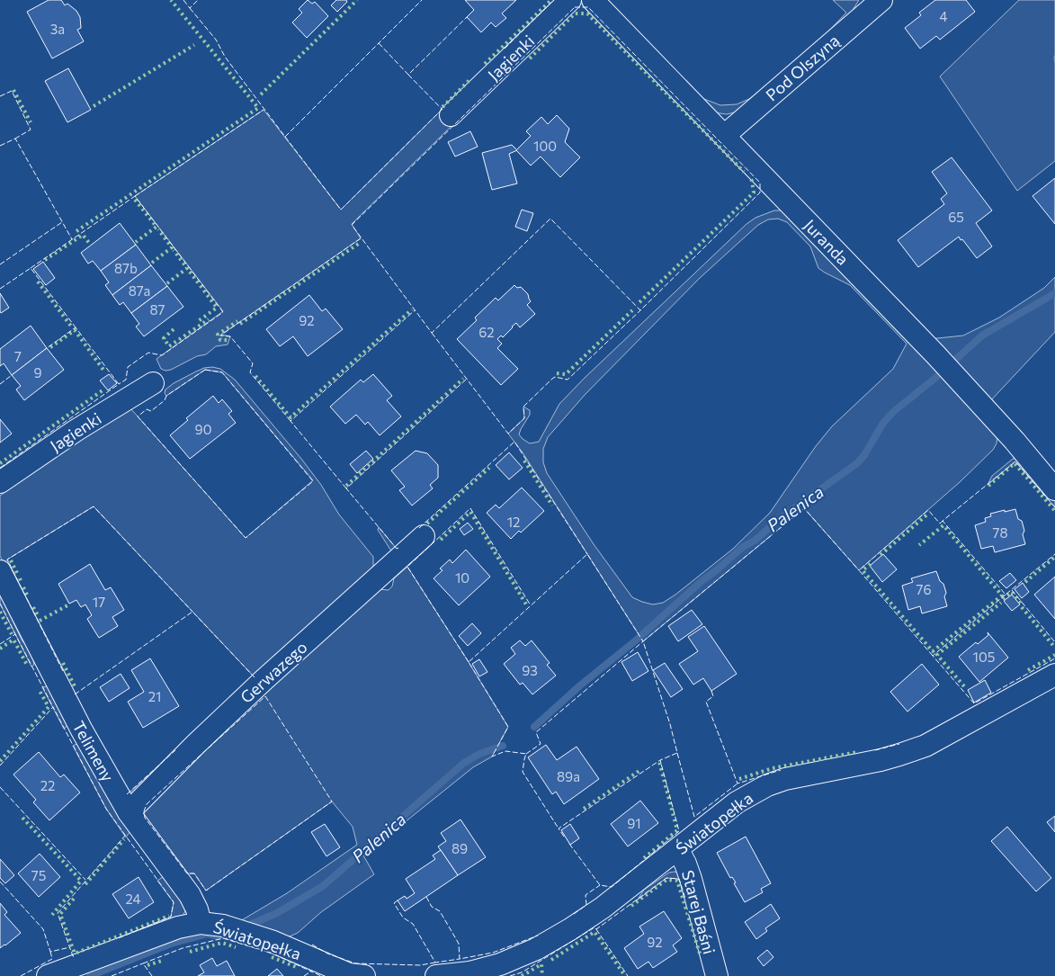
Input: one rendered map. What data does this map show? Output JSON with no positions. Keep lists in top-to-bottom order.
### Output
{
  "streets": {
    "street": [
      "Jagienki",
      "Pod Olszyną",
      "Juranda",
      "Gerwazego",
      "Telimeny",
      "Światopełka",
      "Starej Baśni"
    ]
  },
  "crossings": [
    ["Pod Olszyną", "Juranda"],
    ["Gerwazego", "Telimeny"],
    ["Telimeny", "Światopełka"],
    ["Światopełka", "Starej Baśni"]
  ],
  "water": ["Palenica"],
  "house_numbers": [
    "4",
    "3a",
    "100",
    "65",
    "87b",
    "87a",
    "87",
    "92",
    "62",
    "7",
    "9",
    "90",
    "12",
    "78",
    "10",
    "76",
    "17",
    "105",
    "93",
    "21",
    "89a",
    "22",
    "91",
    "89",
    "75",
    "24",
    "92"
  ]
}
